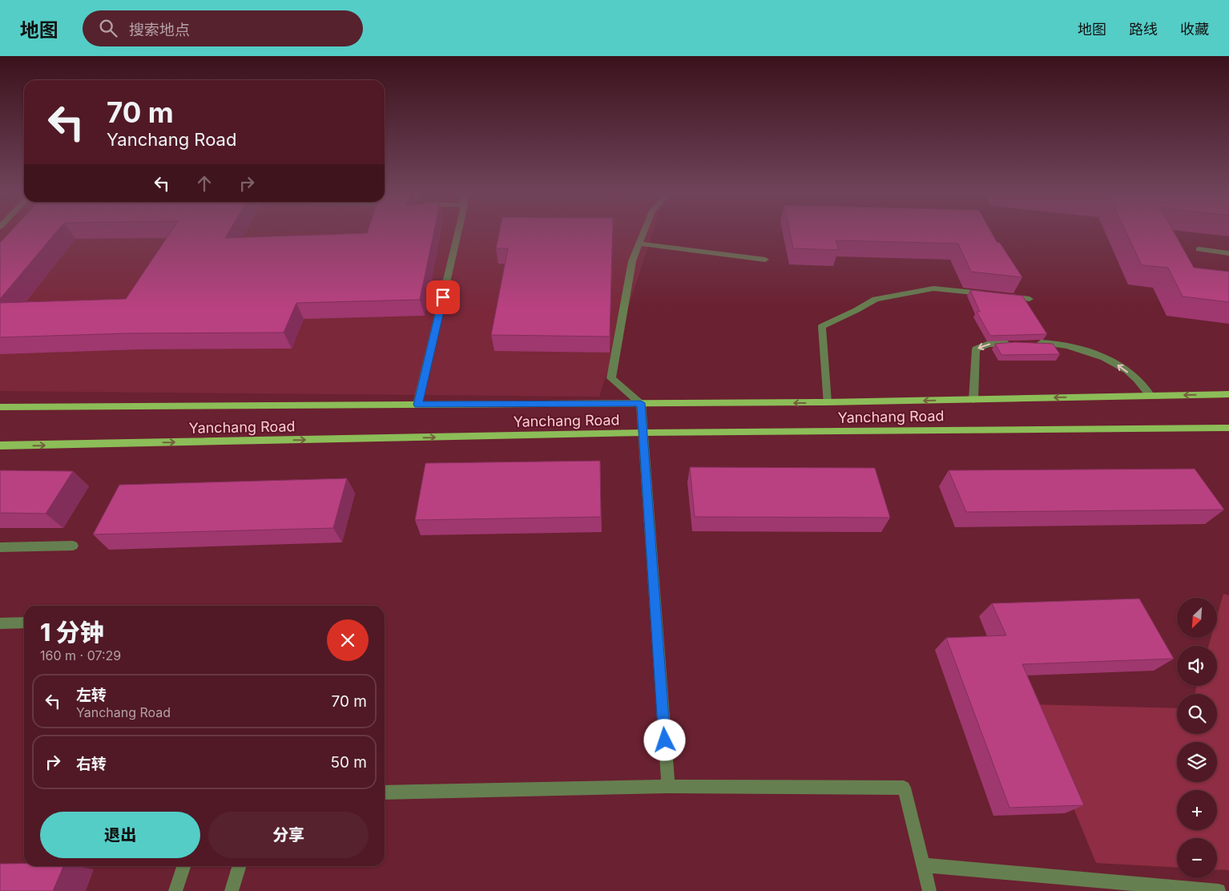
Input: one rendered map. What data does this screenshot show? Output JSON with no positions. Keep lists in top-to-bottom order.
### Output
{
  "streets": {
    "main road": ["Yanchang Road"]
  },
  "north": "bottom left",
  "page": {
    "header": "地图",
    "search": "搜索地点",
    "nav": ["地图", "路线", "收藏"],
    "turn": ["70 m", "Yanchang Road"],
    "map_buttons": ["+", "−"],
    "heading": ["1 分钟", "160 m · 07:29"],
    "list": [
      {
        "name": "左转",
        "note": "Yanchang Road",
        "value": "70 m"
      },
      {
        "name": "右转",
        "value": "50 m"
      }
    ],
    "buttons": ["退出", "分享"]
  }
}
